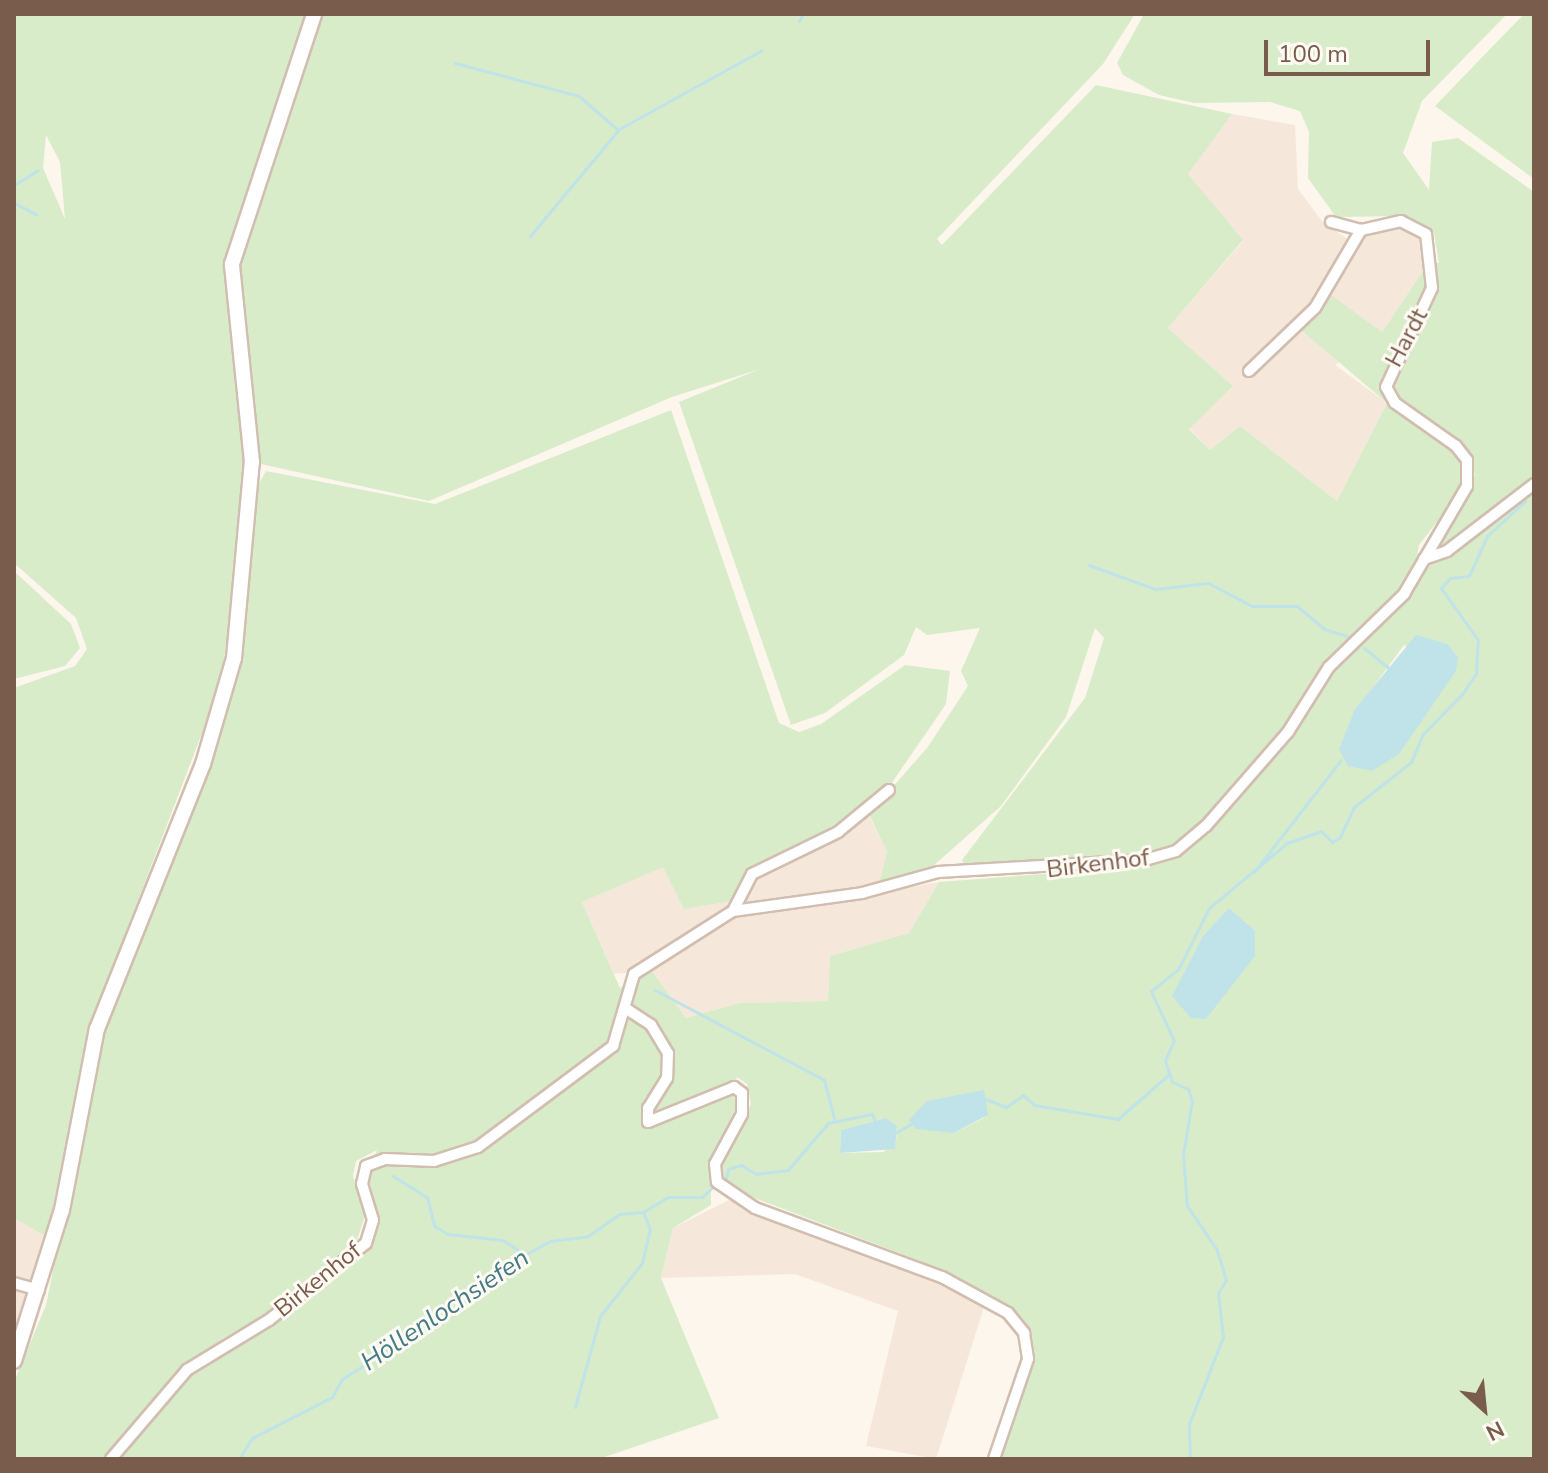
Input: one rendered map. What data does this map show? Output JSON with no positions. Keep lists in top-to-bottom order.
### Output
{
  "streets": {
    "street": ["Hardt", "Birkenhof"]
  },
  "crossings": [
    ["Hardt", "Birkenhof"]
  ],
  "water": ["Höllenlochsiefen"],
  "scale_bar": "100 m",
  "north": "bottom right"
}
